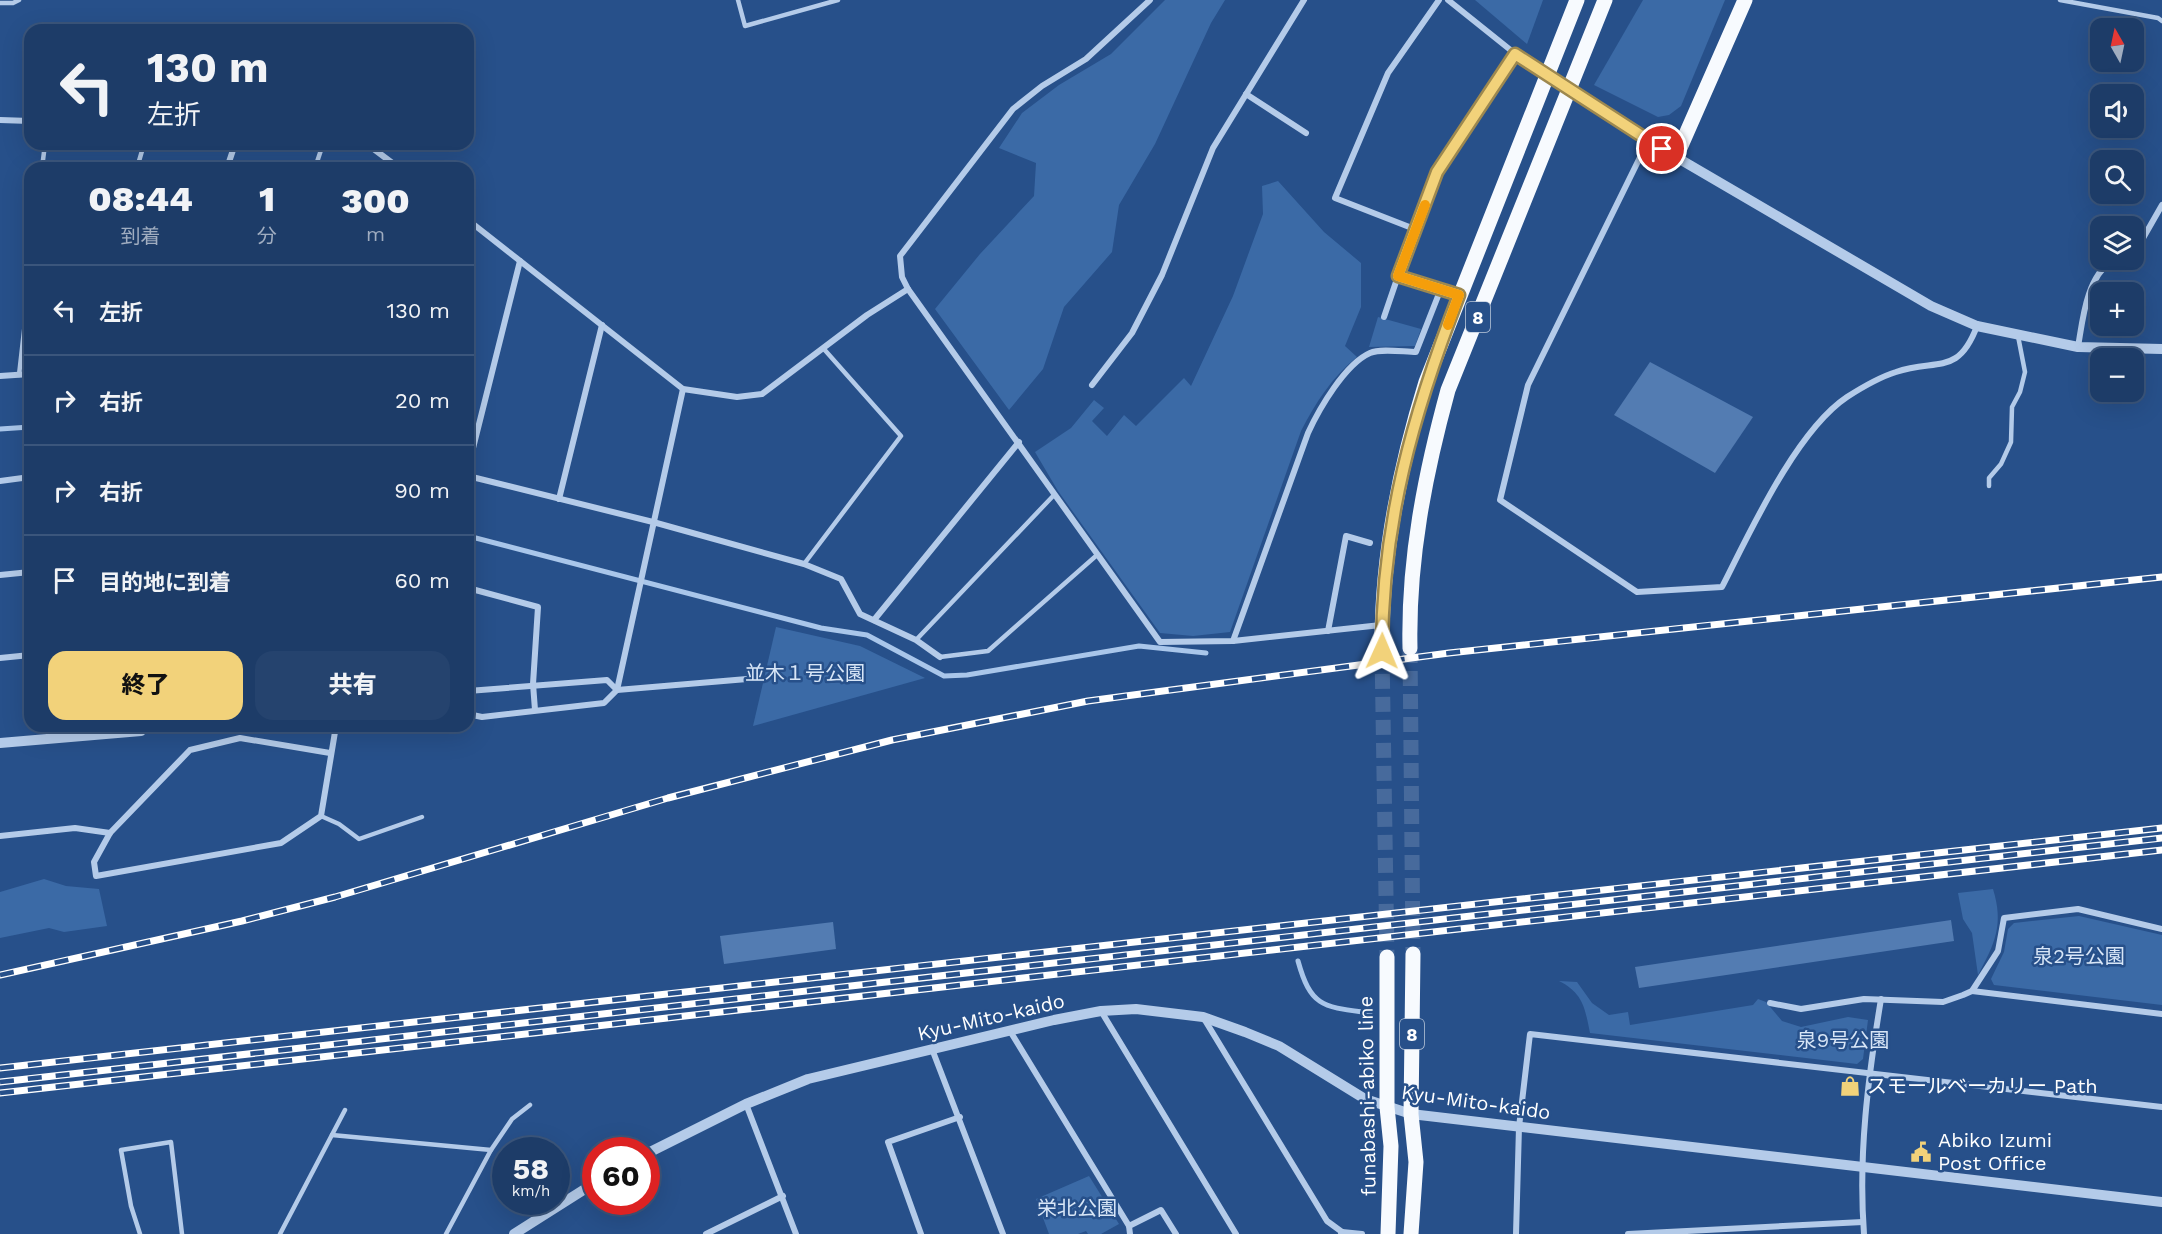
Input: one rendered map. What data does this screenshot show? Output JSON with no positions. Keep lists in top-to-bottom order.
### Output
{
  "streets": {
    "main road": ["8", "funabashi-abiko line"],
    "street": ["Kyu-Mito-kaido"]
  },
  "crossings": [
    ["8", "Kyu-Mito-kaido"],
    ["Kyu-Mito-kaido", "funabashi-abiko line"]
  ],
  "parks": [
    "並木１号公園",
    "泉2号公園",
    "泉9号公園",
    "栄北公園"
  ],
  "places": {
    "shop": ["スモールベーカリー Path"],
    "public building": ["Abiko Izumi Post Office"]
  },
  "north": "top",
  "page": {
    "map_buttons": ["+", "−"],
    "turn": ["130 m", "左折"],
    "eta": [
      "08:44",
      "到着",
      "1",
      "分",
      "300",
      "m"
    ],
    "list": [
      {
        "name": "左折",
        "value": "130 m"
      },
      {
        "name": "右折",
        "value": "20 m"
      },
      {
        "name": "右折",
        "value": "90 m"
      },
      {
        "name": "目的地に到着",
        "value": "60 m"
      }
    ],
    "buttons": ["終了", "共有"],
    "speed": "58 km/h",
    "limit": "60"
  }
}
